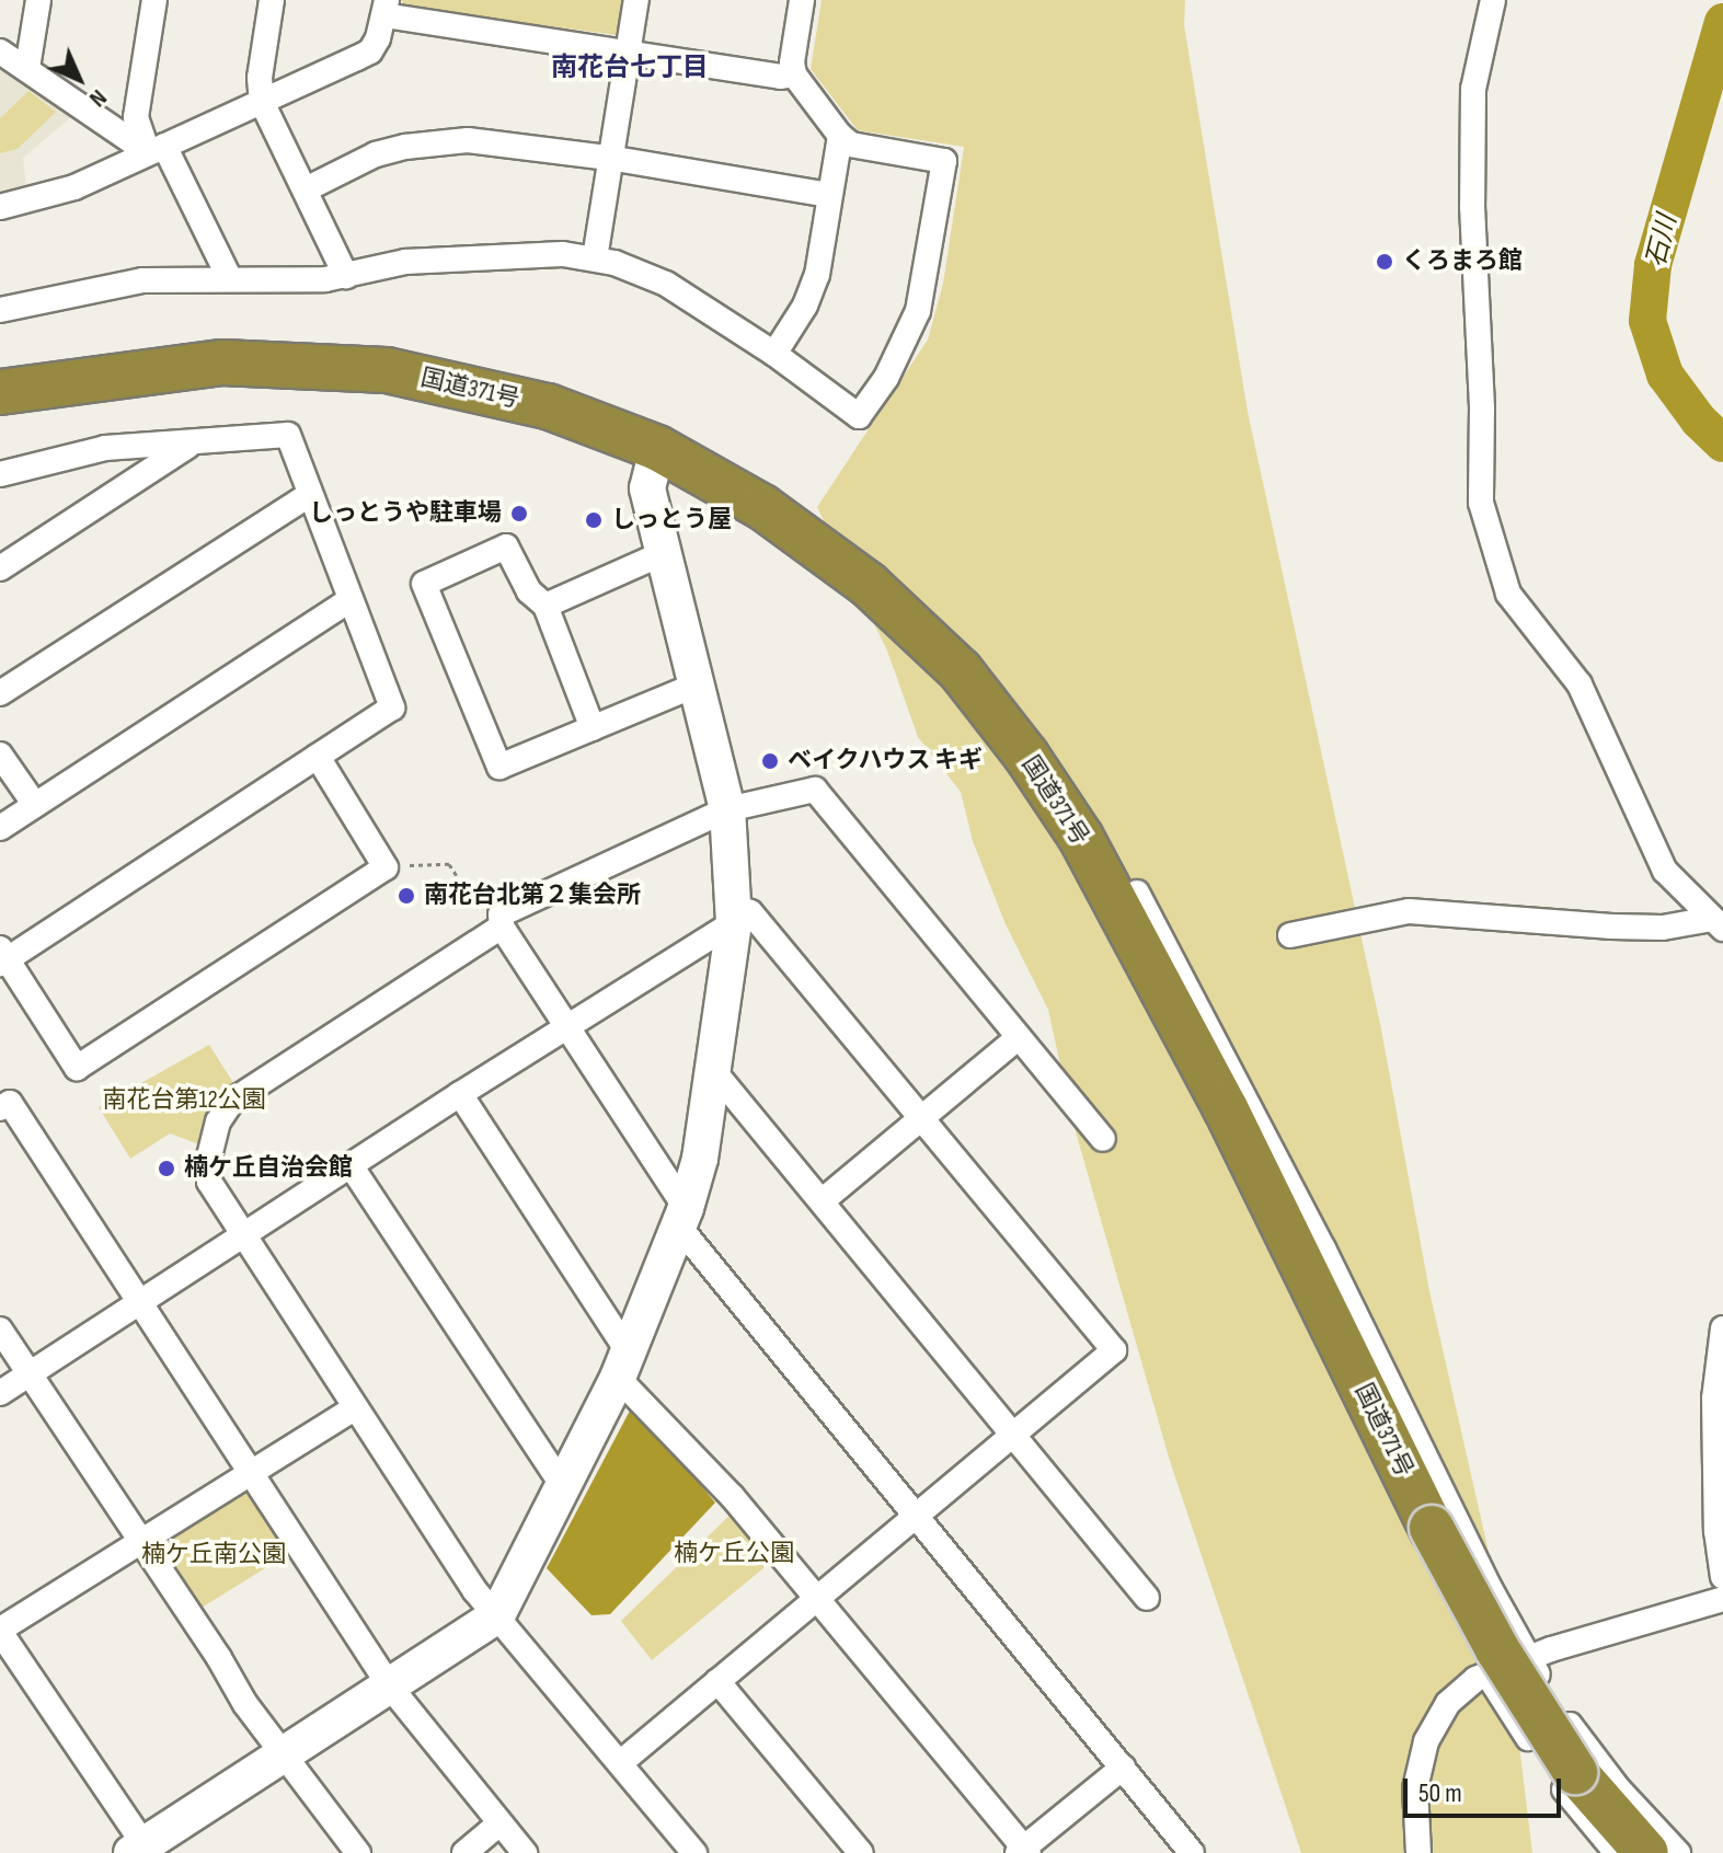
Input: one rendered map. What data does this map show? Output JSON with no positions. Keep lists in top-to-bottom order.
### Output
{
  "streets": {
    "highway": ["国道371号"]
  },
  "districts": ["南花台七丁目"],
  "water": ["石川"],
  "parks": ["南花台第12公園", "楠ケ丘公園", "楠ケ丘南公園"],
  "places": [
    "くろまろ館",
    "しっとうや駐車場",
    "しっとう屋",
    "ベイクハウス キギ",
    "南花台北第２集会所",
    "楠ケ丘自治会館"
  ],
  "scale_bar": "50 m",
  "north": "bottom right"
}
